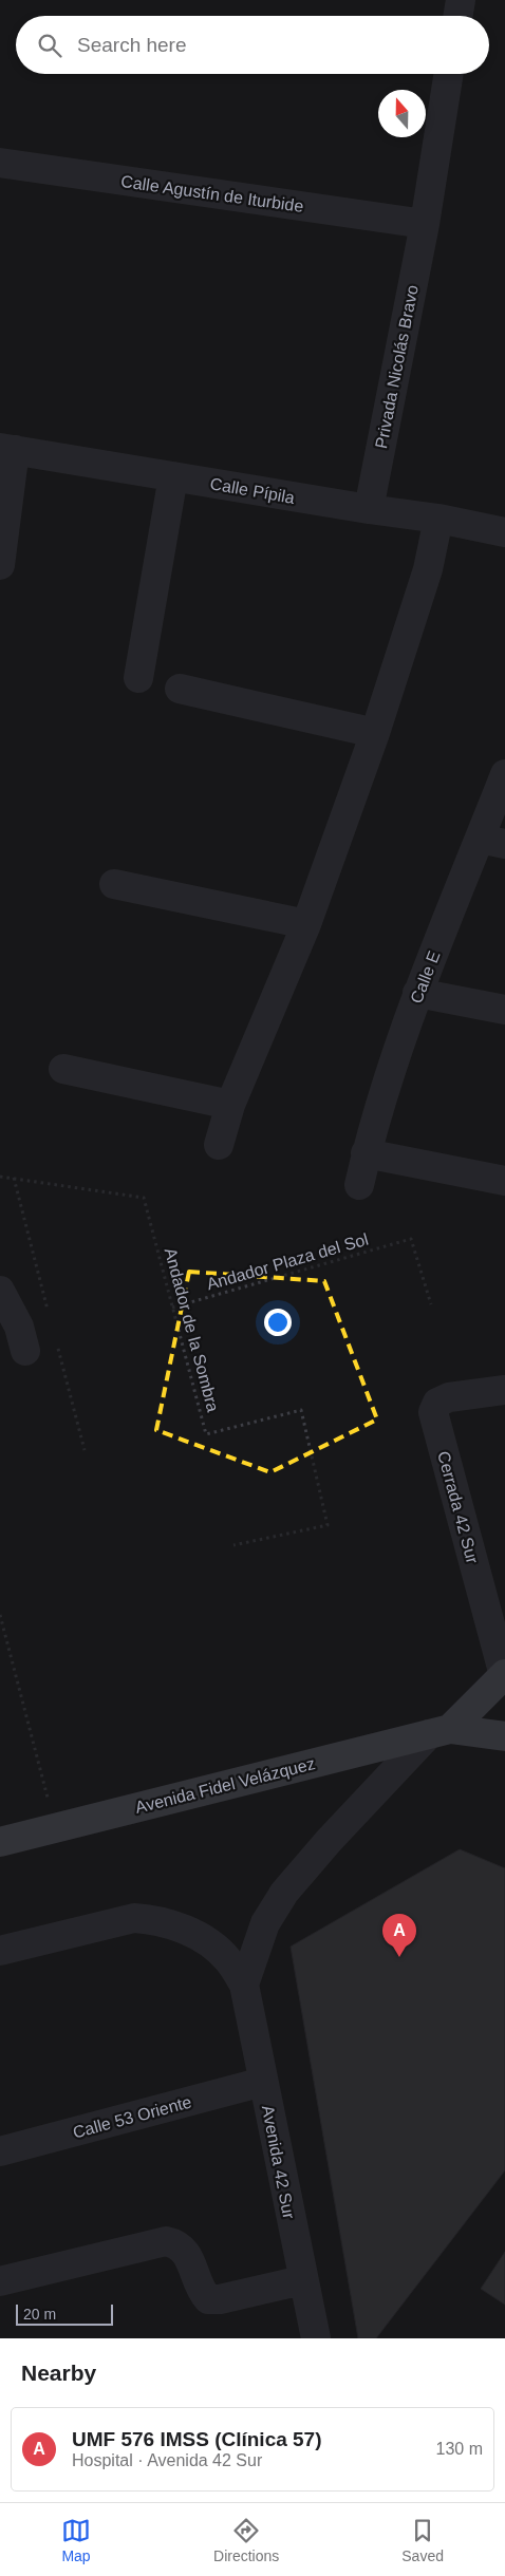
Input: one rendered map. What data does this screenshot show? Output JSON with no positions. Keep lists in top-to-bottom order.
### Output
{
  "streets": {
    "main road": ["Avenida Fidel Velázquez"],
    "street": [
      "Calle Agustín de Iturbide",
      "Privada Nicolás Bravo",
      "Calle Pípila",
      "Calle E",
      "Cerrada 42 Sur",
      "Calle 53 Oriente",
      "Avenida 42 Sur"
    ],
    "path": ["Andador Plaza del Sol", "Andador de la Sombra"]
  },
  "crossings": [
    ["Calle Agustín de Iturbide", "Privada Nicolás Bravo"],
    ["Privada Nicolás Bravo", "Calle Pípila"],
    ["Andador Plaza del Sol", "Andador de la Sombra"],
    ["Calle 53 Oriente", "Avenida 42 Sur"]
  ],
  "scale_bar": "20 m",
  "north": "top",
  "page": {
    "search": "Search here",
    "pins": "A",
    "scale": "20 m",
    "heading": "Nearby",
    "list": [
      {
        "mark": "A",
        "name": "UMF 576 IMSS (Clínica 57)",
        "note": "Hospital · Avenida 42 Sur",
        "value": "130 m"
      }
    ],
    "nav": ["Map", "Directions", "Saved"]
  }
}
